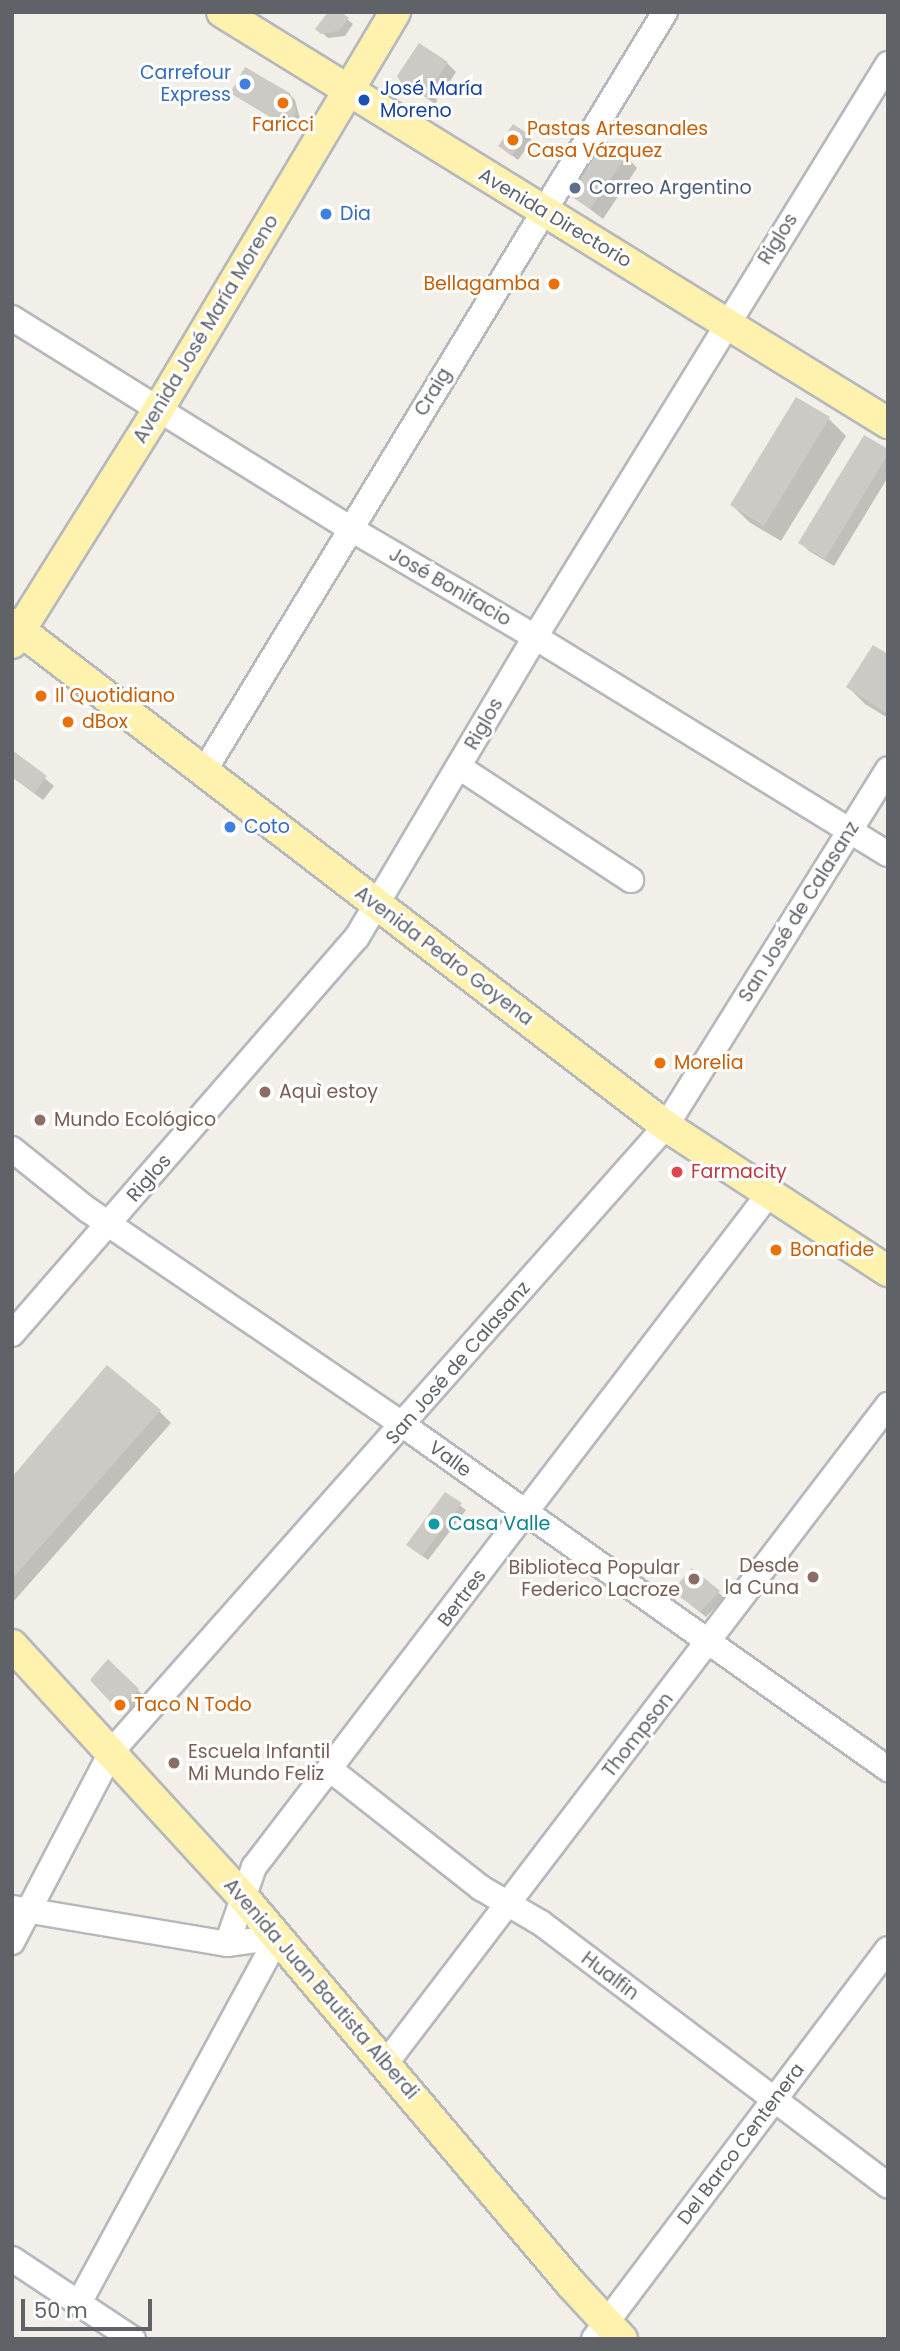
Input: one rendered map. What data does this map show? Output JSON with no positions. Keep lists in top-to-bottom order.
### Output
{
  "streets": {
    "main road": [
      "Avenida Directorio",
      "Avenida José María Moreno",
      "Avenida Pedro Goyena",
      "Avenida Juan Bautista Alberdi"
    ],
    "street": [
      "Riglos",
      "Craig",
      "José Bonifacio",
      "San José de Calasanz",
      "Valle",
      "Bertres",
      "Thompson",
      "Hualfin",
      "Del Barco Centenera"
    ]
  },
  "crossings": [
    ["Avenida Directorio", "Riglos"],
    ["Avenida Directorio", "Avenida José María Moreno"],
    ["Avenida Directorio", "Craig"],
    ["Riglos", "José Bonifacio"],
    ["Riglos", "Avenida Pedro Goyena"],
    ["Riglos", "Valle"],
    ["Avenida José María Moreno", "José Bonifacio"],
    ["Avenida José María Moreno", "Avenida Pedro Goyena"],
    ["Craig", "José Bonifacio"],
    ["Craig", "Avenida Pedro Goyena"],
    ["José Bonifacio", "San José de Calasanz"],
    ["San José de Calasanz", "Avenida Pedro Goyena"],
    ["San José de Calasanz", "Valle"],
    ["San José de Calasanz", "Avenida Juan Bautista Alberdi"],
    ["Avenida Pedro Goyena", "Bertres"],
    ["Valle", "Bertres"],
    ["Valle", "Thompson"],
    ["Bertres", "Hualfin"],
    ["Bertres", "Avenida Juan Bautista Alberdi"],
    ["Thompson", "Hualfin"],
    ["Thompson", "Avenida Juan Bautista Alberdi"],
    ["Hualfin", "Del Barco Centenera"],
    ["Avenida Juan Bautista Alberdi", "Del Barco Centenera"]
  ],
  "places": [
    "Carrefour Express",
    "José María Moreno",
    "Faricci",
    "Pastas Artesanales Casa Vázquez",
    "Correo Argentino",
    "Dia",
    "Bellagamba",
    "Il Quotidiano",
    "dBox",
    "Coto",
    "Morelia",
    "Aquì estoy",
    "Mundo Ecológico",
    "Farmacity",
    "Bonafide",
    "Casa Valle",
    "Desde la Cuna",
    "Biblioteca Popular Federico Lacroze",
    "Taco N Todo",
    "Escuela Infantil Mi Mundo Feliz"
  ],
  "scale_bar": "50 m"
}
